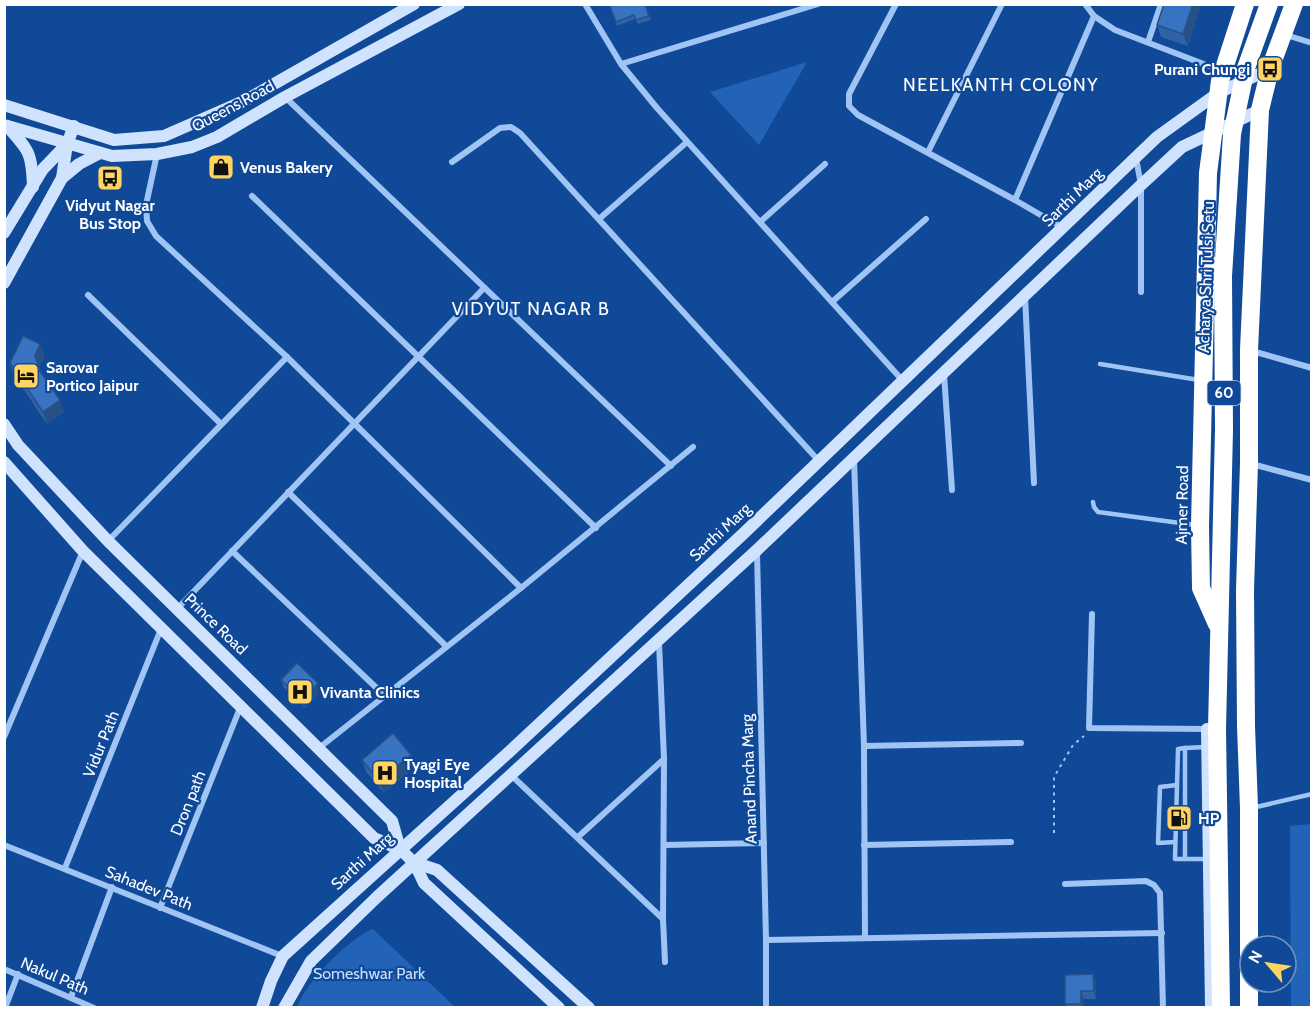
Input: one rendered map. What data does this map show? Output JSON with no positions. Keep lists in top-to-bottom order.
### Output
{
  "streets": {
    "highway": ["Acharya Shri Tulsi Setu", "60", "Ajmer Road"],
    "street": [
      "Queens Road",
      "Sarthi Marg",
      "Prince Road",
      "Vidur Path",
      "Anand Pincha Marg",
      "Dron path",
      "Sahadev Path",
      "Nakul Path"
    ]
  },
  "crossings": [
    ["Sarthi Marg", "Ajmer Road"],
    ["Sarthi Marg", "Prince Road"],
    ["Sarthi Marg", "Sahadev Path"],
    ["Acharya Shri Tulsi Setu", "Ajmer Road"],
    ["Vidur Path", "Sahadev Path"],
    ["Dron path", "Sahadev Path"]
  ],
  "districts": ["NEELKANTH COLONY", "VIDYUT NAGAR B"],
  "parks": ["Someshwar Park"],
  "places": {
    "bus stop": ["Purani Chungi", "Vidyut Nagar Bus Stop"],
    "shop": ["Venus Bakery"],
    "hotel": ["Sarovar Portico Jaipur"],
    "hospital": ["Vivanta Clinics", "Tyagi Eye Hospital"],
    "fuel station": ["HP"]
  },
  "north": "top left"
}
